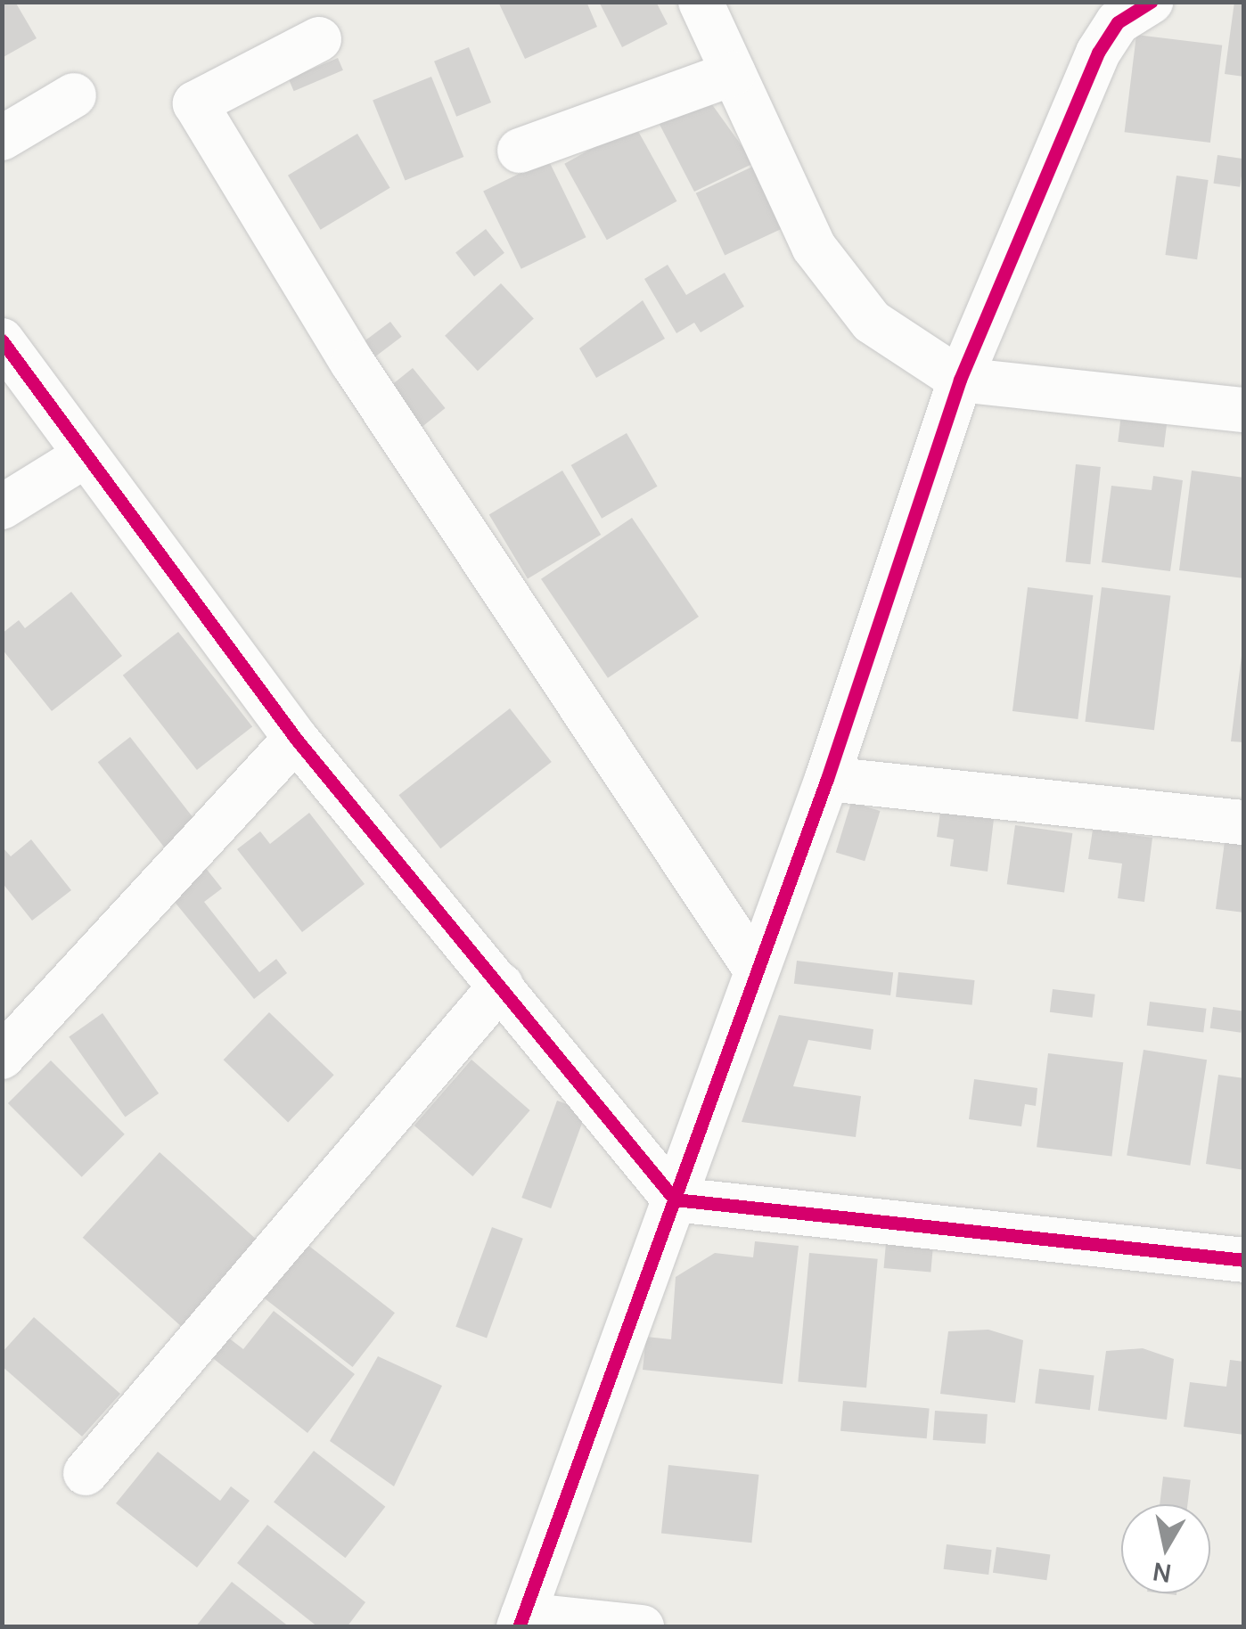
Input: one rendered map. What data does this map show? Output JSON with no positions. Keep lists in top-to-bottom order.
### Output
{
  "north": "bottom"
}
